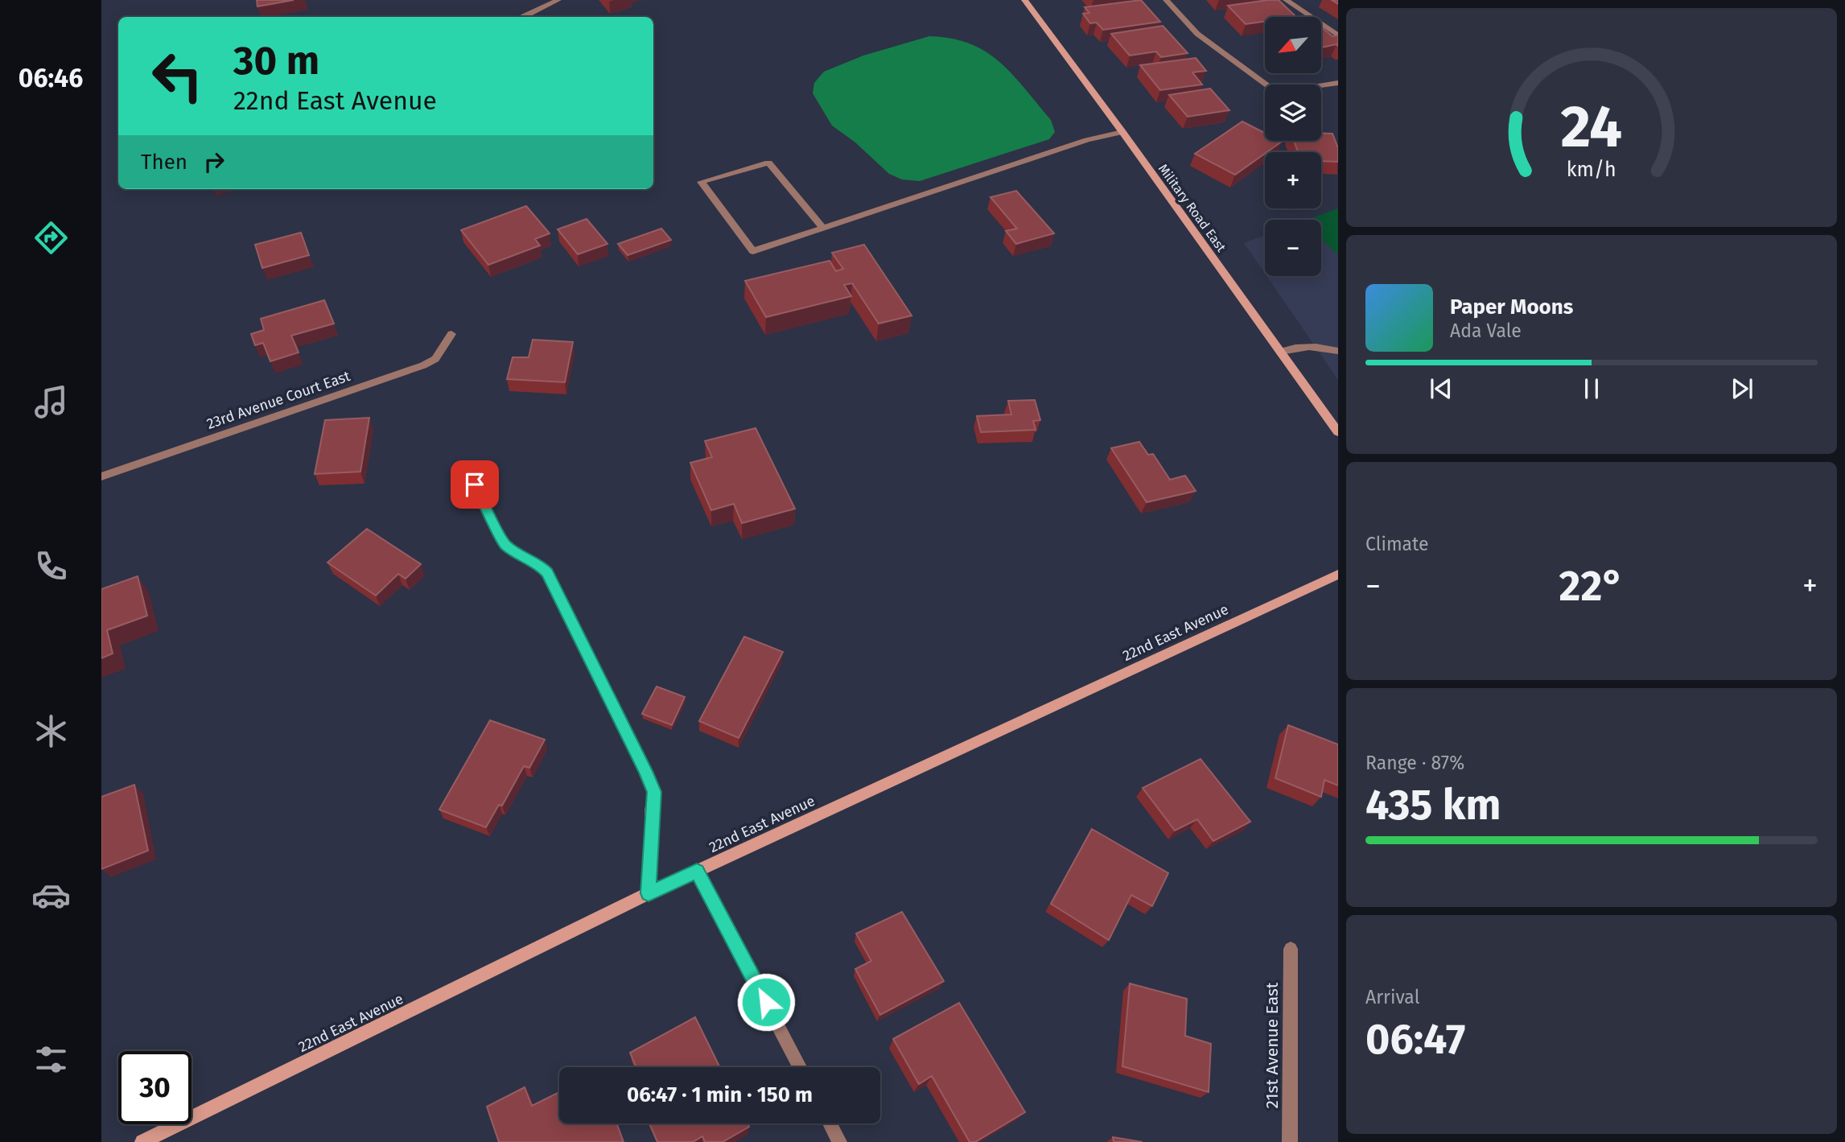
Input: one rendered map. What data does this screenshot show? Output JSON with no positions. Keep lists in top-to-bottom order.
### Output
{
  "streets": {
    "street": [
      "Military Road East",
      "23rd Avenue Court East",
      "22nd East Avenue",
      "21st Avenue East"
    ]
  },
  "north": "bottom left",
  "page": {
    "tabs": "06:46",
    "map_buttons": ["+", "−"],
    "turn": ["30 m", "22nd East Avenue"],
    "then": "Then",
    "song": ["Paper Moons", "Ada Vale"],
    "tile": [
      "Climate",
      ["Range · 87%", "435 km"],
      ["Arrival", "06:47"]
    ],
    "heat": ["−", "22°", "+"],
    "limit": "30",
    "trip": "06:47 · 1 min · 150 m",
    "gauge": ["24", "km/h"]
  }
}
